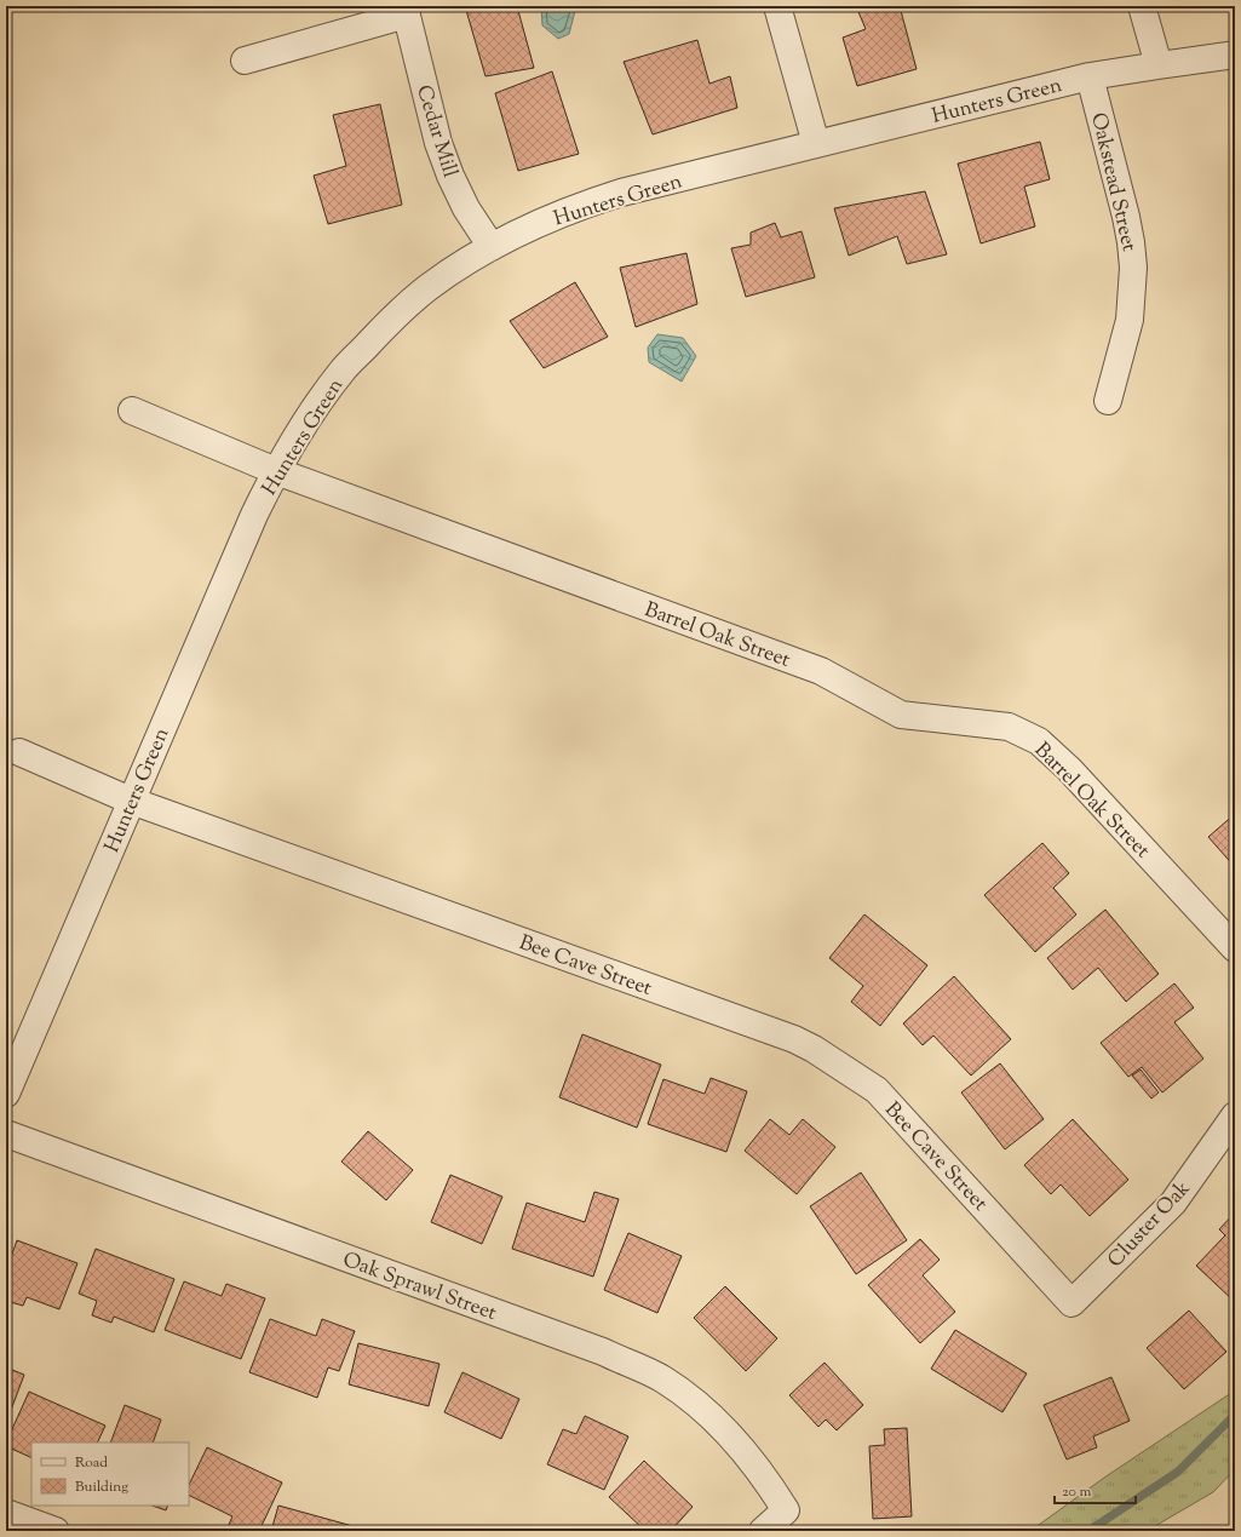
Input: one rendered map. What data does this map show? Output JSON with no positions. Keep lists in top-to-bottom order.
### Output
{
  "streets": {
    "street": [
      "Hunters Green",
      "Cedar Mill",
      "Oakstead Street",
      "Barrel Oak Street",
      "Bee Cave Street",
      "Cluster Oak",
      "Oak Sprawl Street"
    ]
  },
  "crossings": [
    ["Hunters Green", "Cedar Mill"],
    ["Hunters Green", "Oakstead Street"],
    ["Hunters Green", "Barrel Oak Street"],
    ["Hunters Green", "Bee Cave Street"],
    ["Bee Cave Street", "Cluster Oak"]
  ],
  "legend": ["Road", "Building"],
  "scale_bar": "20 m"
}
